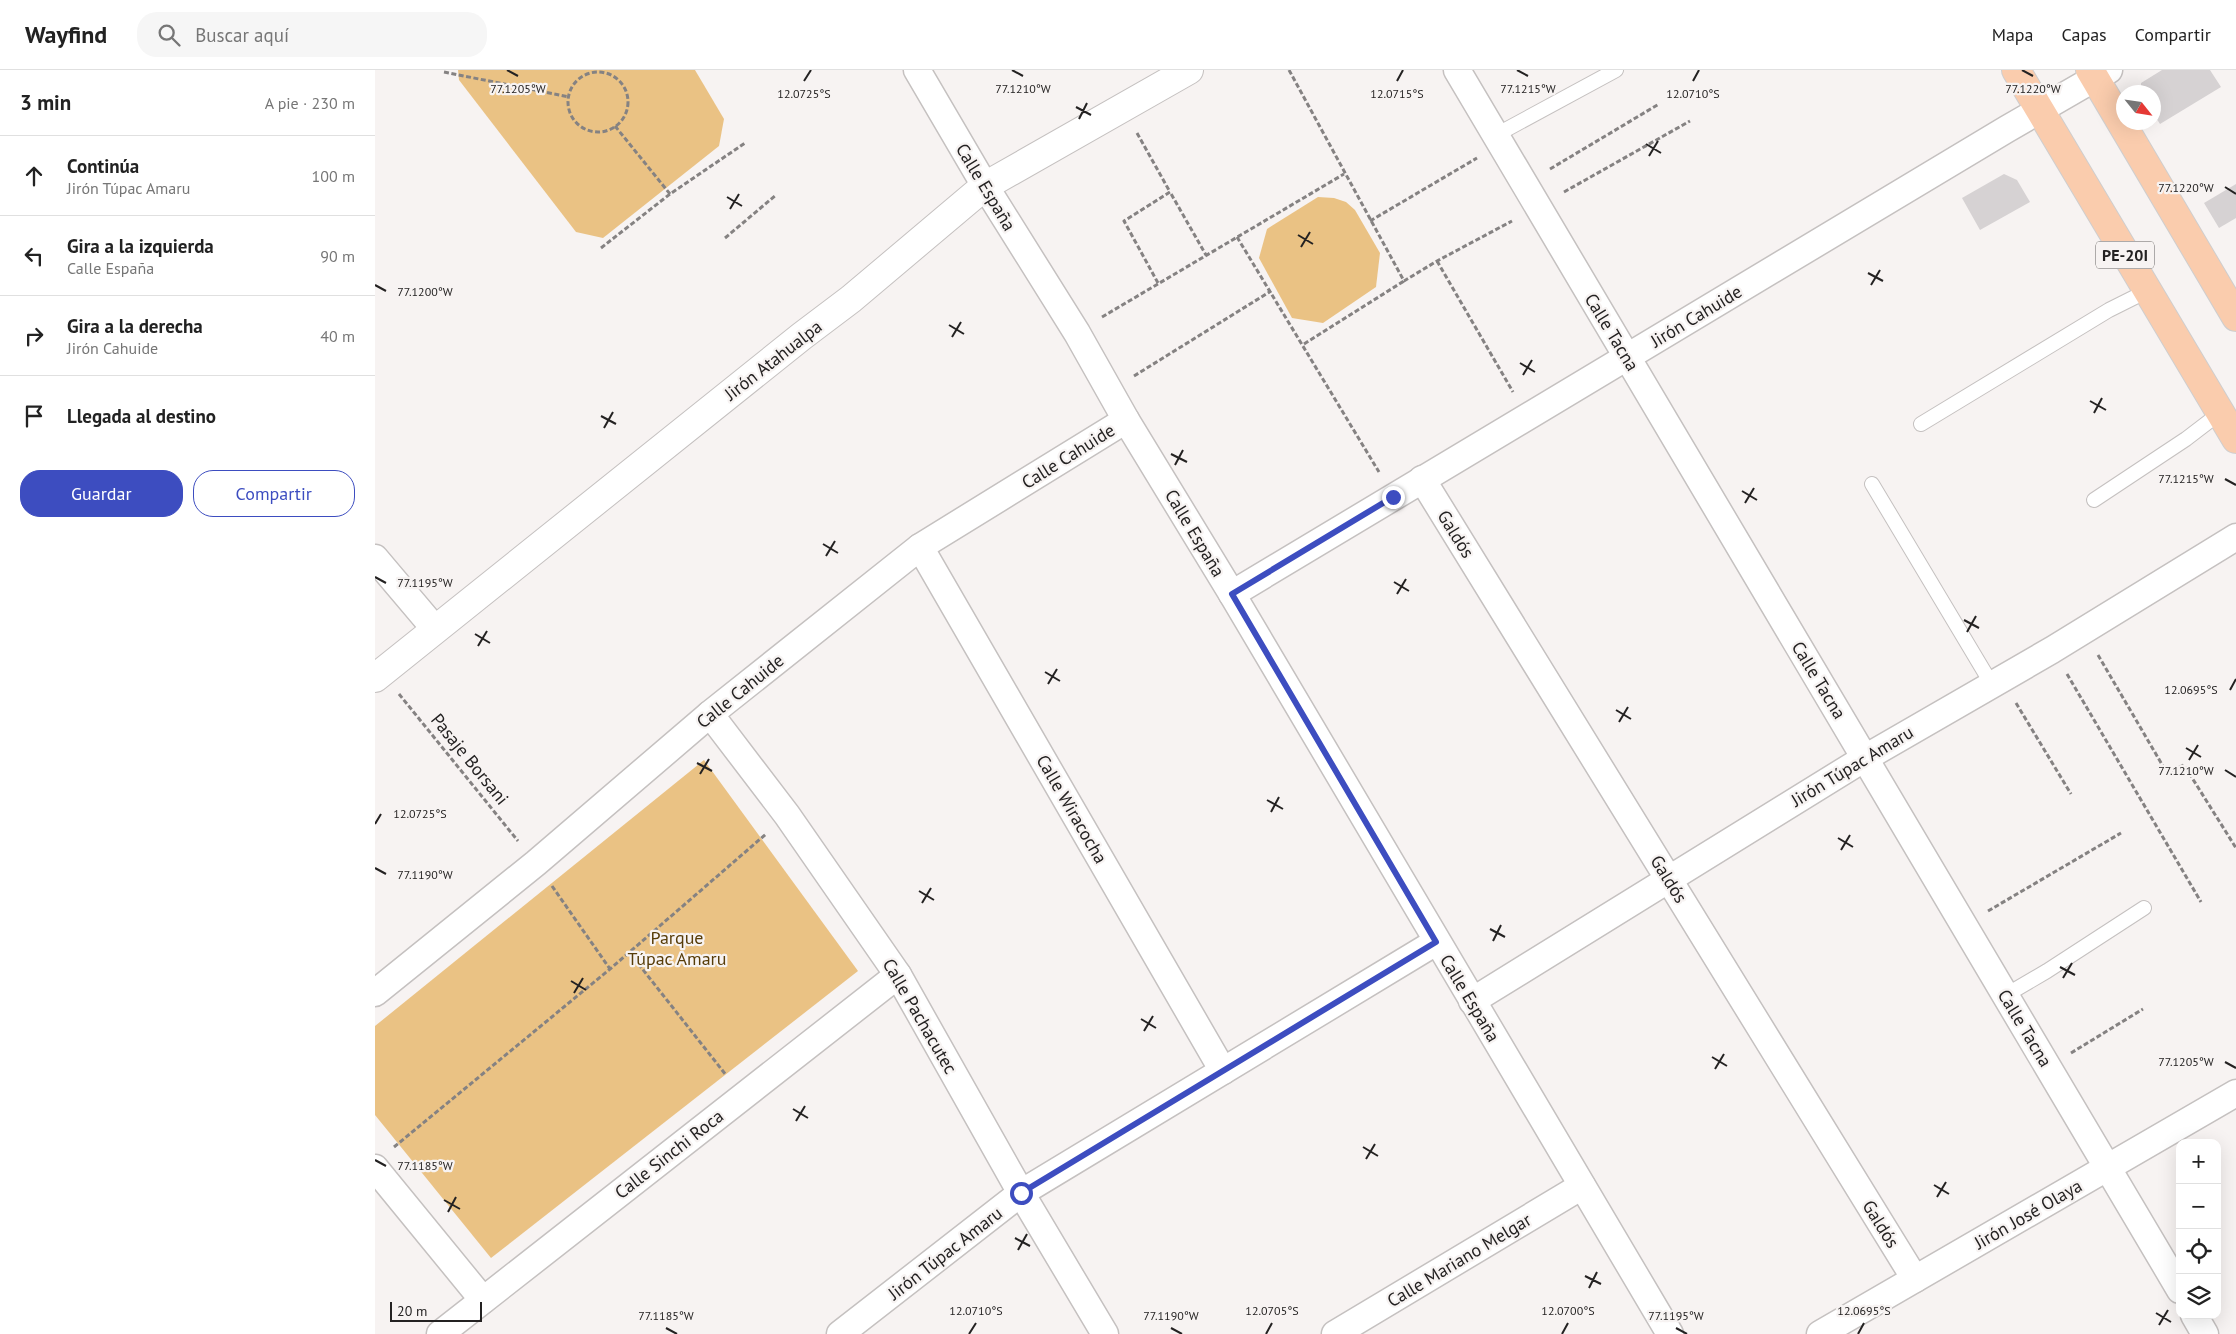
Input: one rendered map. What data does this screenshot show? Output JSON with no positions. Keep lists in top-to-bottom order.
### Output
{
  "streets": {
    "main road": ["PE-20I"],
    "street": [
      "Calle España",
      "Jirón Cahuide",
      "Calle Tacna",
      "Jirón Atahualpa",
      "Calle Cahuide",
      "Galdós",
      "Jirón Túpac Amaru",
      "Calle Wiracocha",
      "Calle Pachacutec",
      "Calle Sinchi Roca",
      "Jirón José Olaya",
      "Calle Mariano Melgar"
    ],
    "path": ["Pasaje Borsani"]
  },
  "crossings": [
    ["Calle España", "Jirón Cahuide"],
    ["Calle España", "Jirón Atahualpa"],
    ["Calle España", "Calle Cahuide"],
    ["Calle España", "Jirón Túpac Amaru"],
    ["Calle España", "Calle Mariano Melgar"],
    ["PE-20I", "Jirón Cahuide"],
    ["Jirón Cahuide", "Calle Tacna"],
    ["Jirón Cahuide", "Galdós"],
    ["Calle Tacna", "Jirón Túpac Amaru"],
    ["Calle Tacna", "Jirón José Olaya"],
    ["Jirón Atahualpa", "Pasaje Borsani"],
    ["Calle Cahuide", "Pasaje Borsani"],
    ["Calle Cahuide", "Calle Wiracocha"],
    ["Calle Cahuide", "Calle Pachacutec"],
    ["Galdós", "Jirón Túpac Amaru"],
    ["Galdós", "Jirón José Olaya"],
    ["Jirón Túpac Amaru", "Calle Wiracocha"],
    ["Jirón Túpac Amaru", "Calle Pachacutec"],
    ["Calle Pachacutec", "Calle Sinchi Roca"]
  ],
  "parks": ["Parque Túpac Amaru"],
  "scale_bar": "20 m",
  "north": "bottom right",
  "page": {
    "header": "Wayfind",
    "search": "Buscar aquí",
    "nav": ["Mapa", "Capas", "Compartir"],
    "heading": ["3 min", "A pie · 230 m"],
    "list": [
      ["Continúa", "Jirón Túpac Amaru", "100 m"],
      ["Gira a la izquierda", "Calle España", "90 m"],
      ["Gira a la derecha", "Jirón Cahuide", "40 m"],
      "Llegada al destino"
    ],
    "buttons": ["Guardar", "Compartir"],
    "map_buttons": ["+", "−"],
    "scale": "20 m"
  },
  "coordinates": [
    "77.1220°W",
    "77.1205°W",
    "77.1215°W",
    "77.1210°W",
    "12.0725°S",
    "12.0715°S",
    "12.0710°S",
    "77.1200°W",
    "77.1195°W",
    "12.0695°S",
    "77.1190°W",
    "77.1185°W",
    "12.0705°S",
    "12.0700°S"
  ]
}
